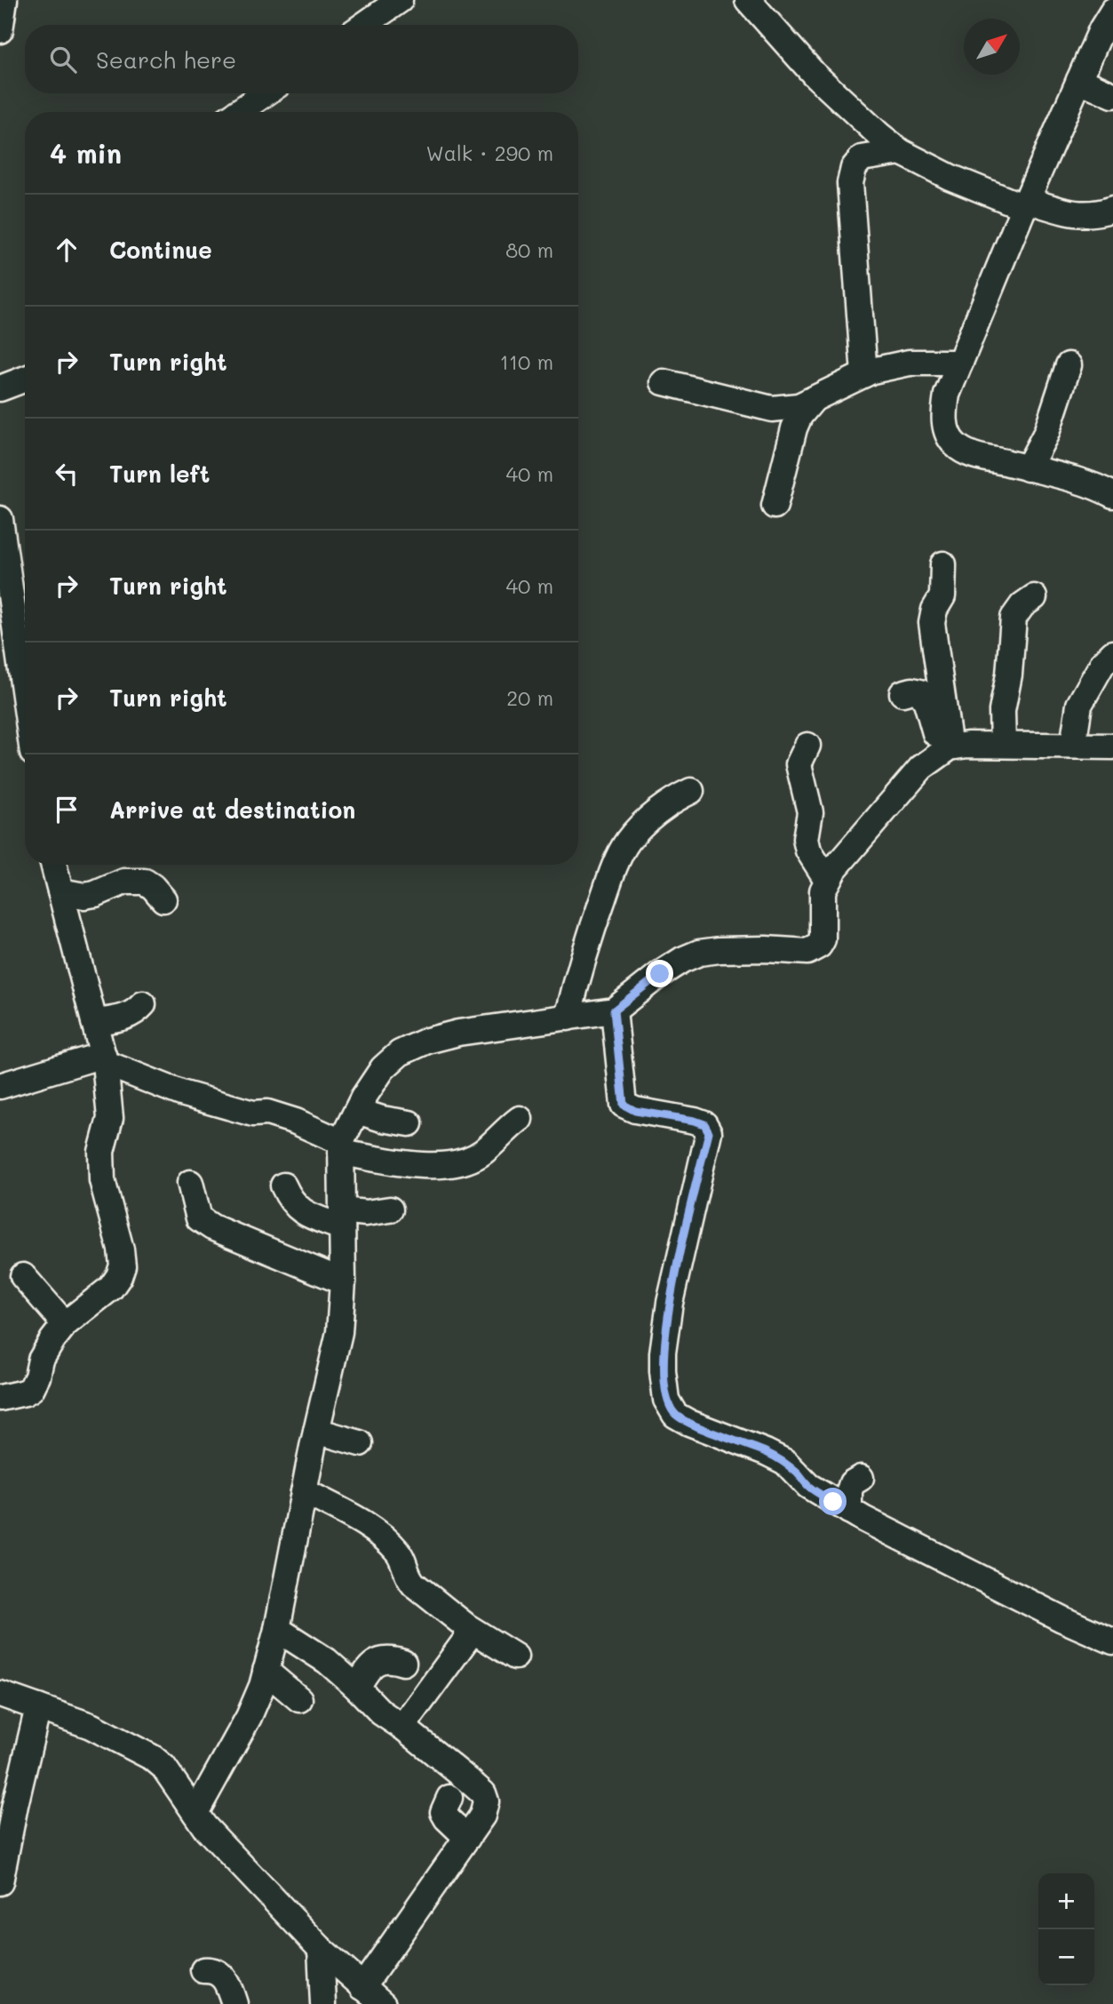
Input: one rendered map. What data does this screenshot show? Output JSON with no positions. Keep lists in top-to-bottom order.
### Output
{
  "north": "top right",
  "page": {
    "search": "Search here",
    "heading": ["4 min", "Walk · 290 m"],
    "list": [
      ["Continue", "80 m"],
      ["Turn right", "110 m"],
      ["Turn left", "40 m"],
      ["Turn right", "40 m"],
      ["Turn right", "20 m"],
      "Arrive at destination"
    ],
    "map_buttons": ["+", "−"]
  }
}
